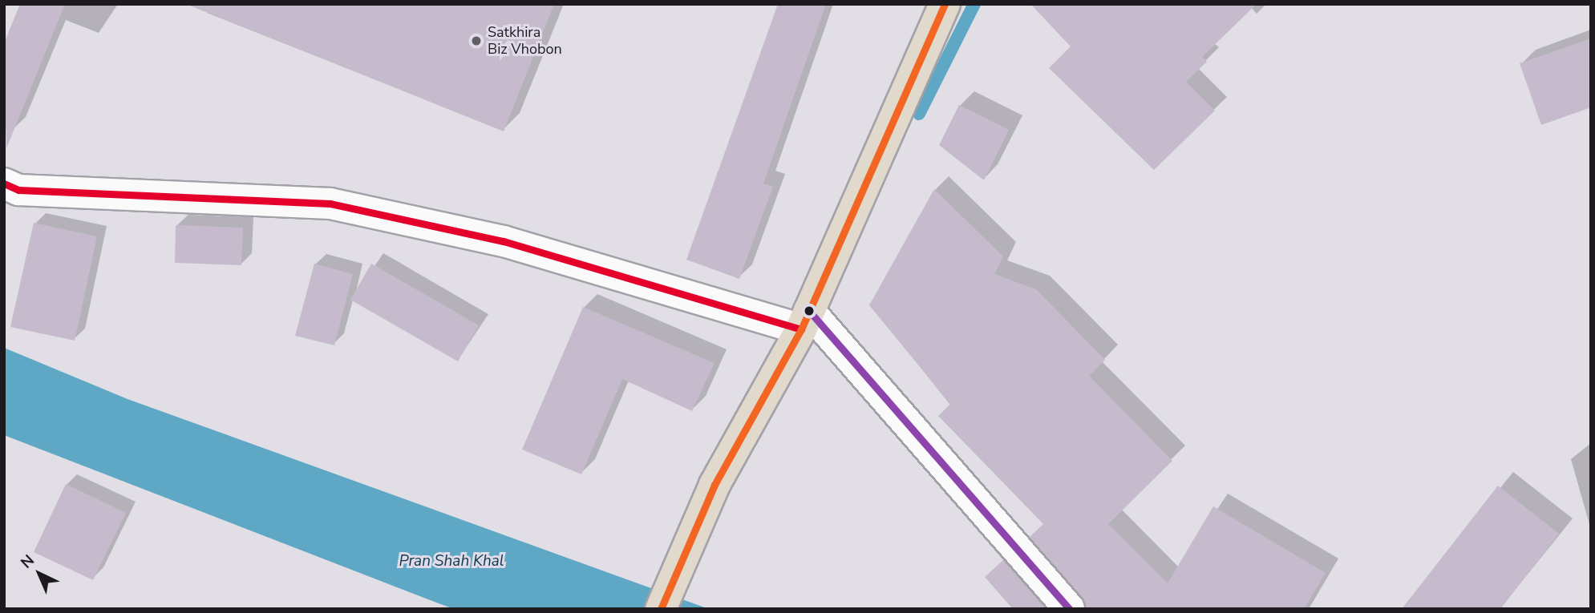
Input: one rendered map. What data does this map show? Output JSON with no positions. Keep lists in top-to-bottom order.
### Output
{
  "water": ["Pran Shah Khal"],
  "places": ["Satkhira Biz Vhobon"],
  "north": "top left"
}
